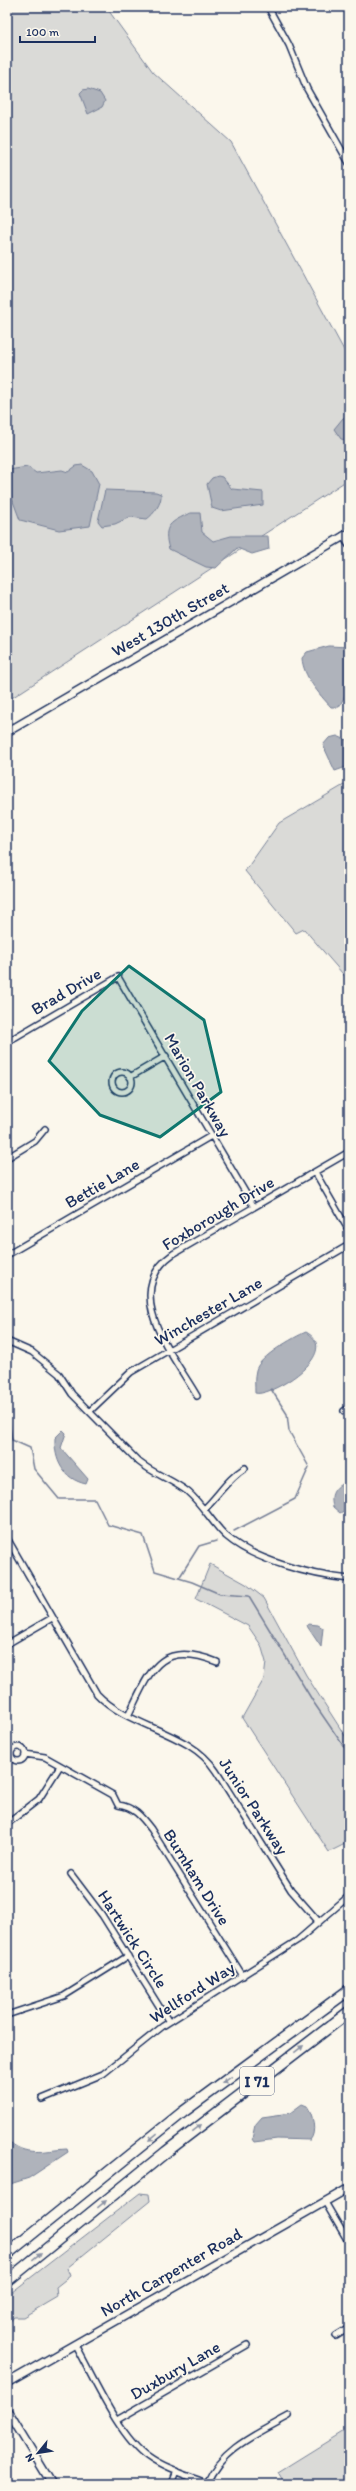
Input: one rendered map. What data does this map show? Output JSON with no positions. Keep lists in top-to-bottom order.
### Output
{
  "streets": {
    "highway": ["I 71"],
    "street": [
      "West 130th Street",
      "Brad Drive",
      "Marion Parkway",
      "Bettie Lane",
      "Foxborough Drive",
      "Winchester Lane",
      "Junior Parkway",
      "Burnham Drive",
      "Hartwick Circle",
      "Wellford Way",
      "North Carpenter Road",
      "Duxbury Lane"
    ]
  },
  "crossings": [
    ["Brad Drive", "Marion Parkway"],
    ["Marion Parkway", "Bettie Lane"],
    ["Marion Parkway", "Foxborough Drive"],
    ["Foxborough Drive", "Winchester Lane"],
    ["Junior Parkway", "Wellford Way"],
    ["Burnham Drive", "Wellford Way"],
    ["Hartwick Circle", "Wellford Way"]
  ],
  "scale_bar": "100 m",
  "north": "bottom left"
}
